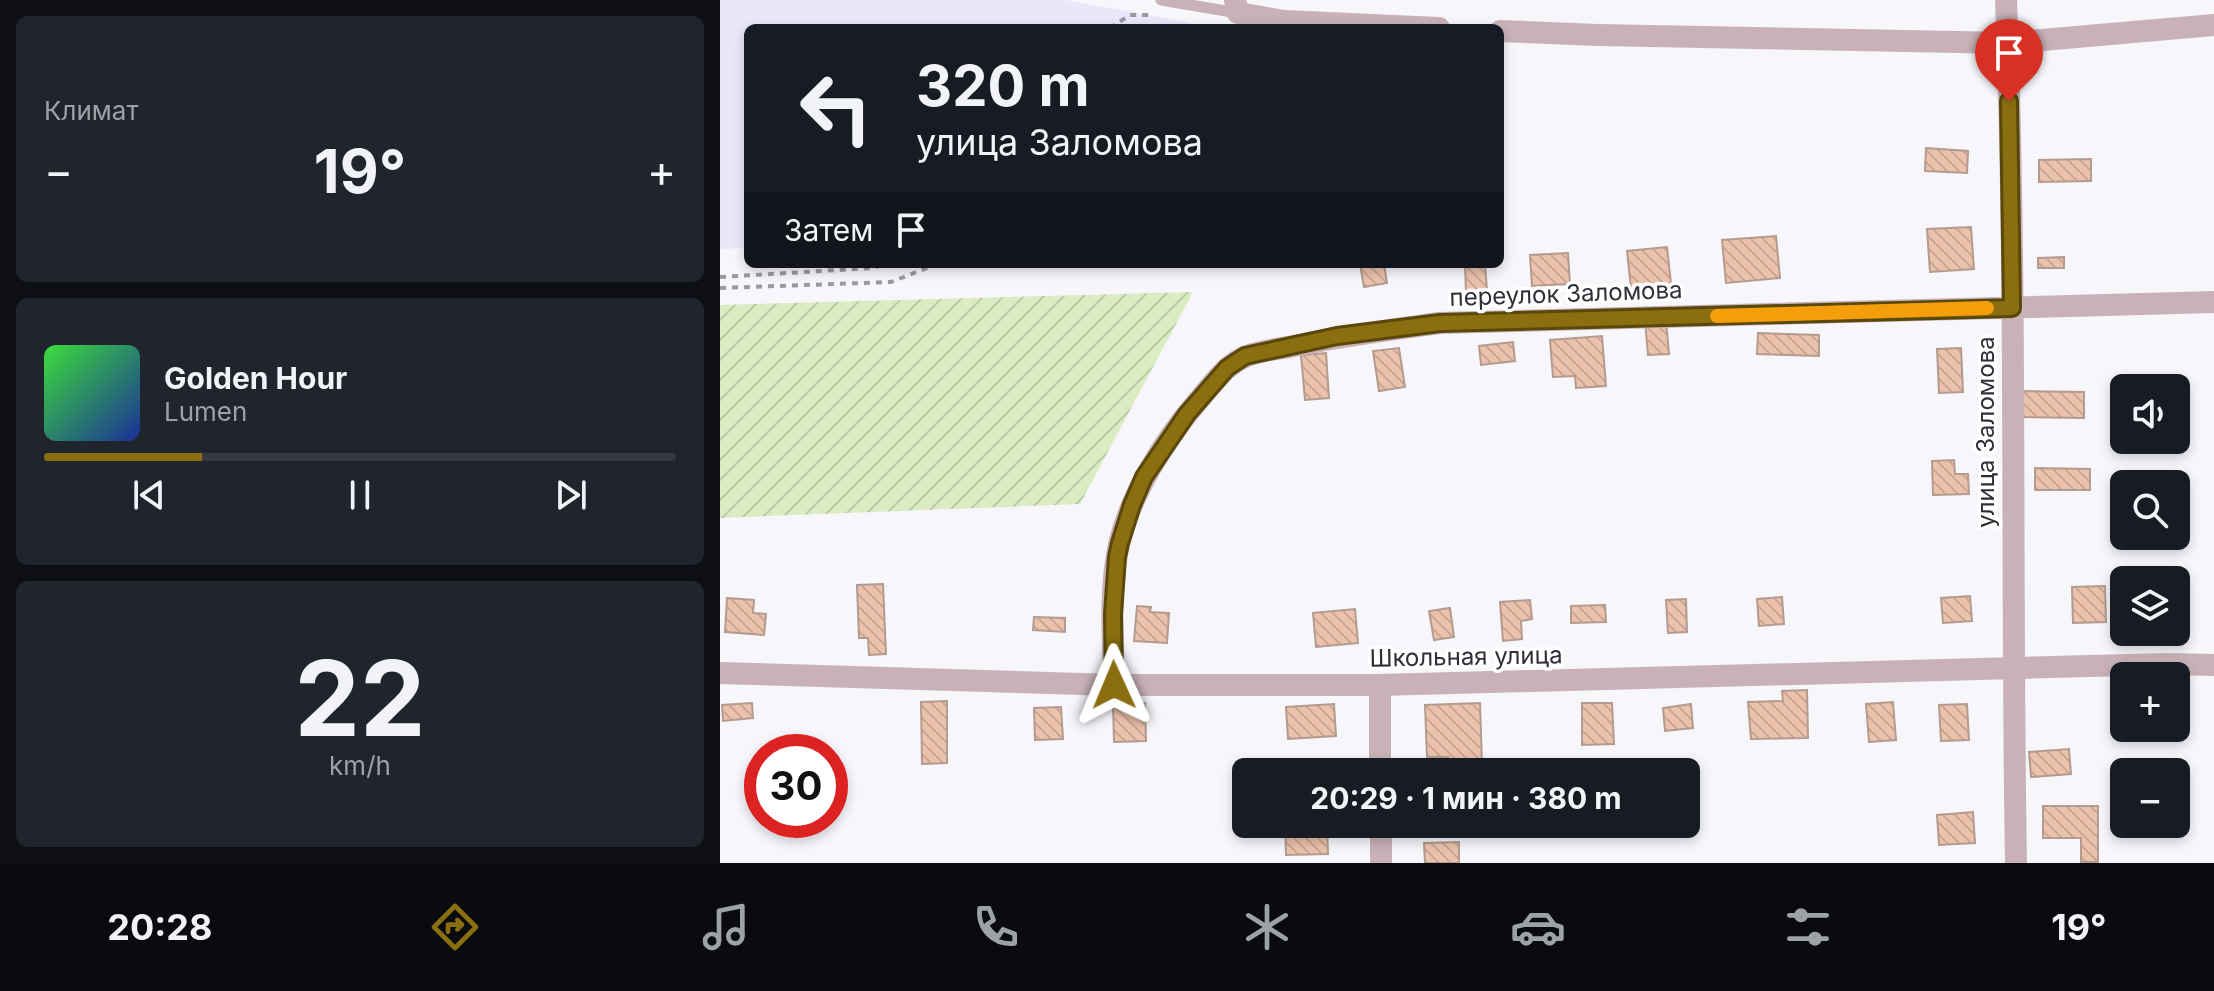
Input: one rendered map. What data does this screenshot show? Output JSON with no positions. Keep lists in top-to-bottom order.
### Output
{
  "streets": {
    "street": ["переулок Заломова", "улица Заломова", "Школьная улица"]
  },
  "crossings": [
    ["переулок Заломова", "улица Заломова"],
    ["переулок Заломова", "Школьная улица"],
    ["улица Заломова", "Школьная улица"]
  ],
  "page": {
    "tile": [
      "Климат",
      ["22", "km/h"]
    ],
    "turn": ["320 m", "улица Заломова"],
    "heat": ["−", "19°", "+"],
    "then": "Затем",
    "song": ["Golden Hour", "Lumen"],
    "map_buttons": ["+", "−"],
    "limit": "30",
    "trip": "20:29 · 1 мин · 380 m",
    "tabs": ["20:28", "19°"]
  }
}
